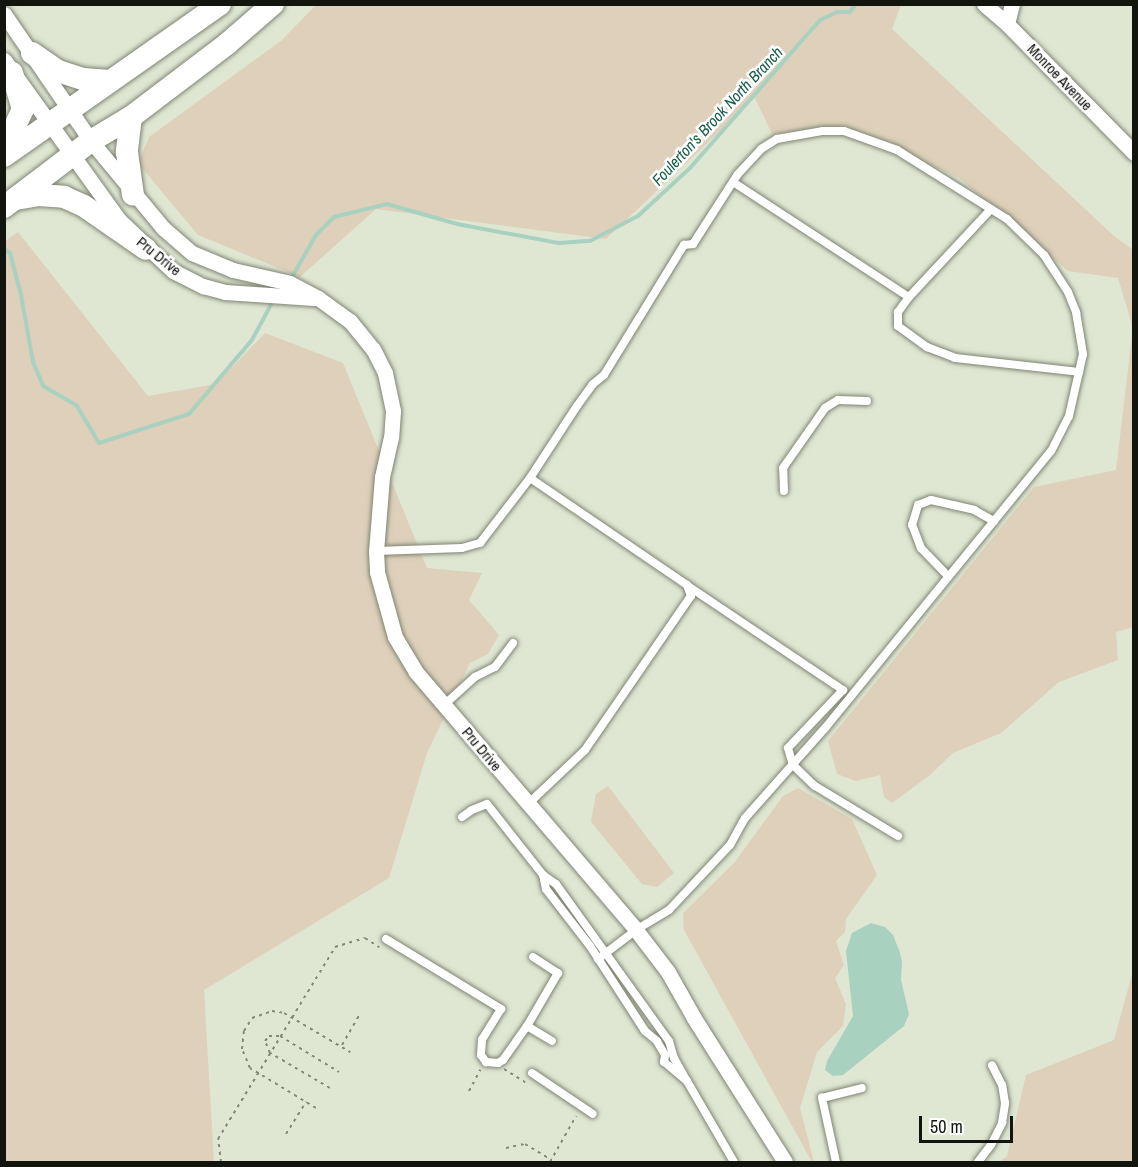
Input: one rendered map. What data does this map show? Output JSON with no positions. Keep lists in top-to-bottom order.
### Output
{
  "streets": {
    "street": ["Monroe Avenue", "Pru Drive"]
  },
  "water": ["Foulerton's Brook North Branch"],
  "scale_bar": "50 m"
}
